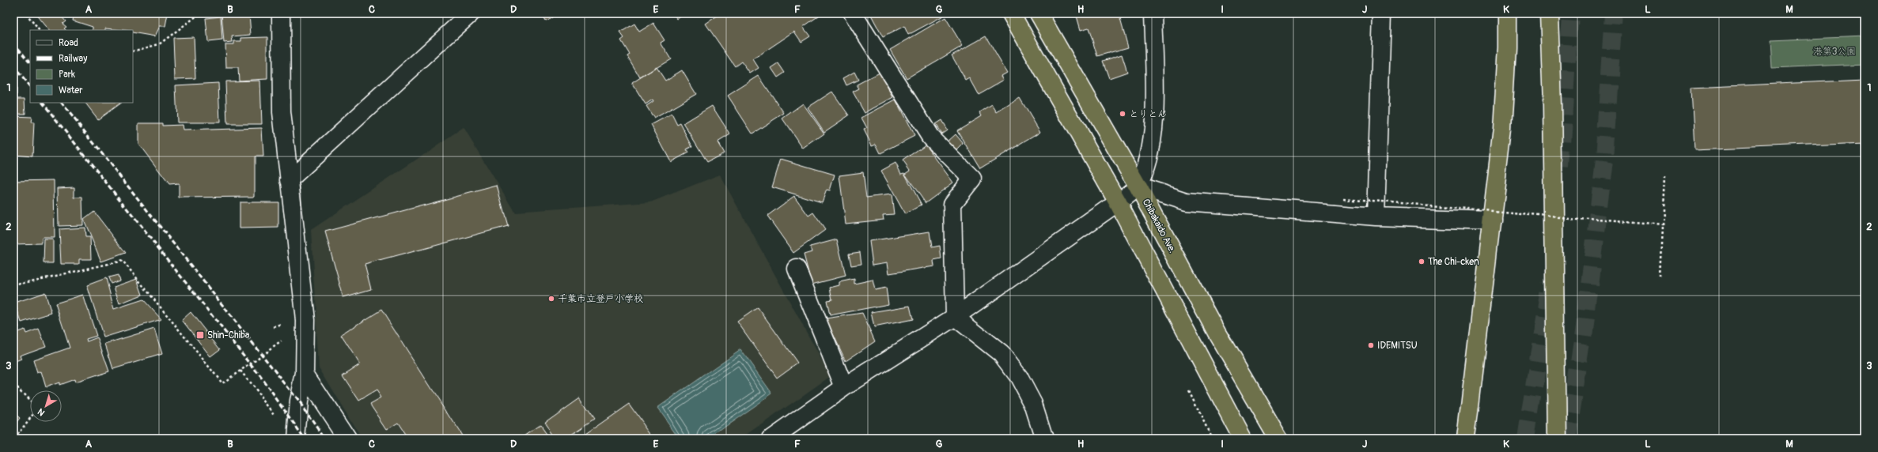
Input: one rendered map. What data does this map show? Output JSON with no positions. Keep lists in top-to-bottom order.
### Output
{
  "streets": {
    "highway": ["Chibakaido Ave."]
  },
  "parks": ["港第3公園"],
  "places": {
    "other": [
      "とりとん",
      "The Chi-cken",
      "千葉市立登戸小学校",
      "IDEMITSU"
    ],
    "transit": ["Shin-Chiba"]
  },
  "legend": [
    "Road",
    "Railway",
    "Park",
    "Water"
  ],
  "north": "bottom left",
  "grid": {
    "columns": [
      "A",
      "B",
      "C",
      "D",
      "E",
      "F",
      "G",
      "H",
      "I",
      "J",
      "K",
      "L",
      "M"
    ],
    "rows": ["1", "2", "3"]
  }
}
